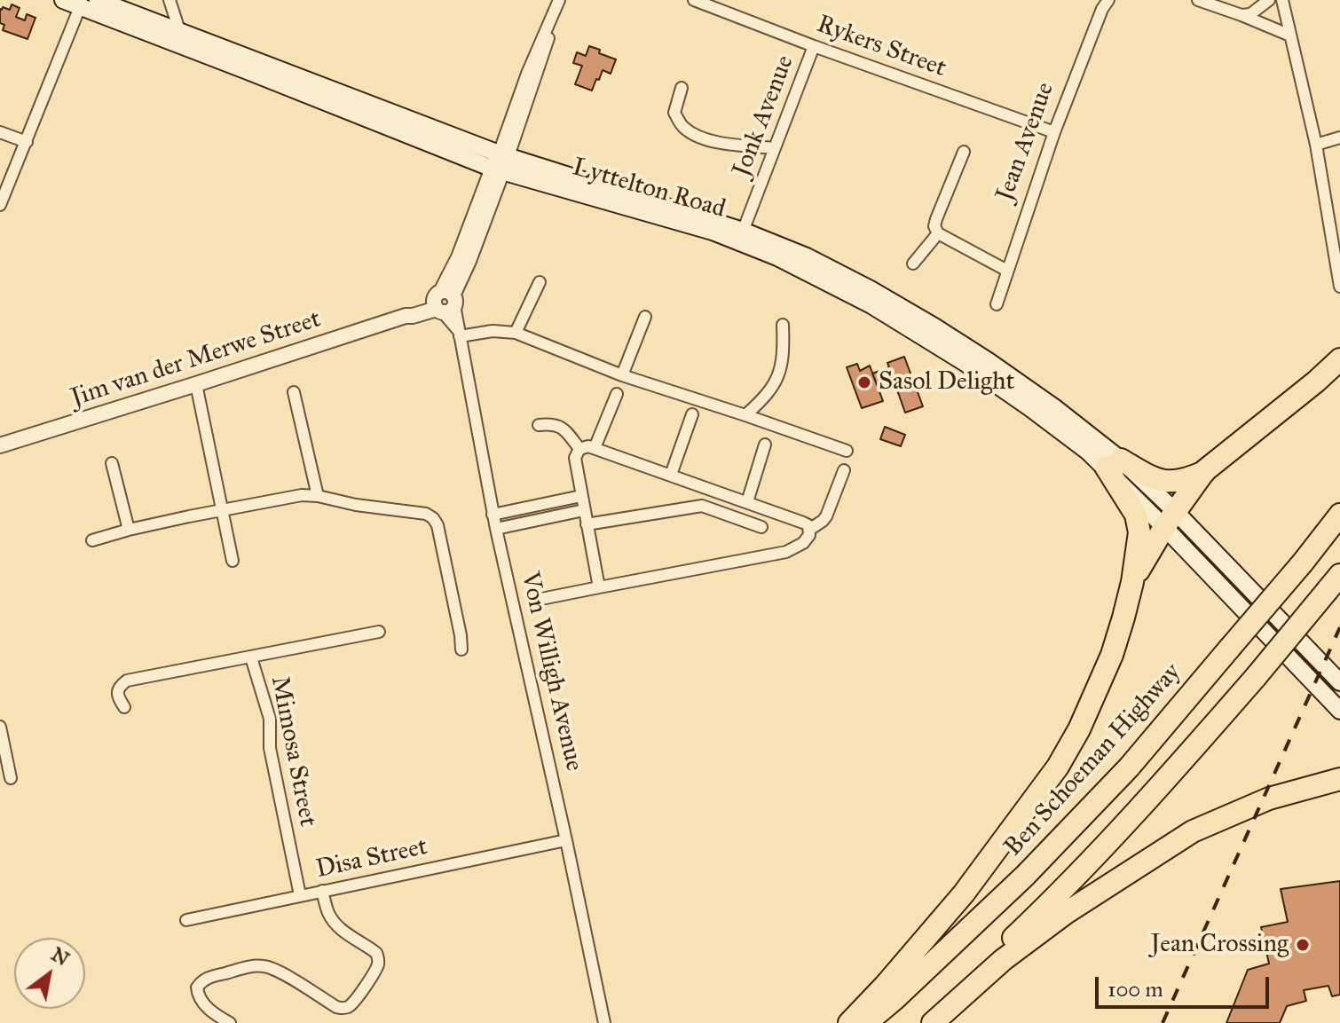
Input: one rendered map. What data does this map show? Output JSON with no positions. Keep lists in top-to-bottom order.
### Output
{
  "streets": {
    "highway": ["Ben Schoeman Highway"],
    "main road": ["Lyttelton Road"],
    "street": [
      "Rykers Street",
      "Jonk Avenue",
      "Jean Avenue",
      "Jim van der Merwe Street",
      "Von Willigh Avenue",
      "Mimosa Street",
      "Disa Street"
    ]
  },
  "crossings": [
    ["Rykers Street", "Jonk Avenue"],
    ["Rykers Street", "Jean Avenue"],
    ["Jonk Avenue", "Lyttelton Road"],
    ["Jim van der Merwe Street", "Von Willigh Avenue"],
    ["Von Willigh Avenue", "Disa Street"],
    ["Mimosa Street", "Disa Street"]
  ],
  "places": ["Sasol Delight", "Jean Crossing"],
  "scale_bar": "100 m",
  "north": "top right"
}
